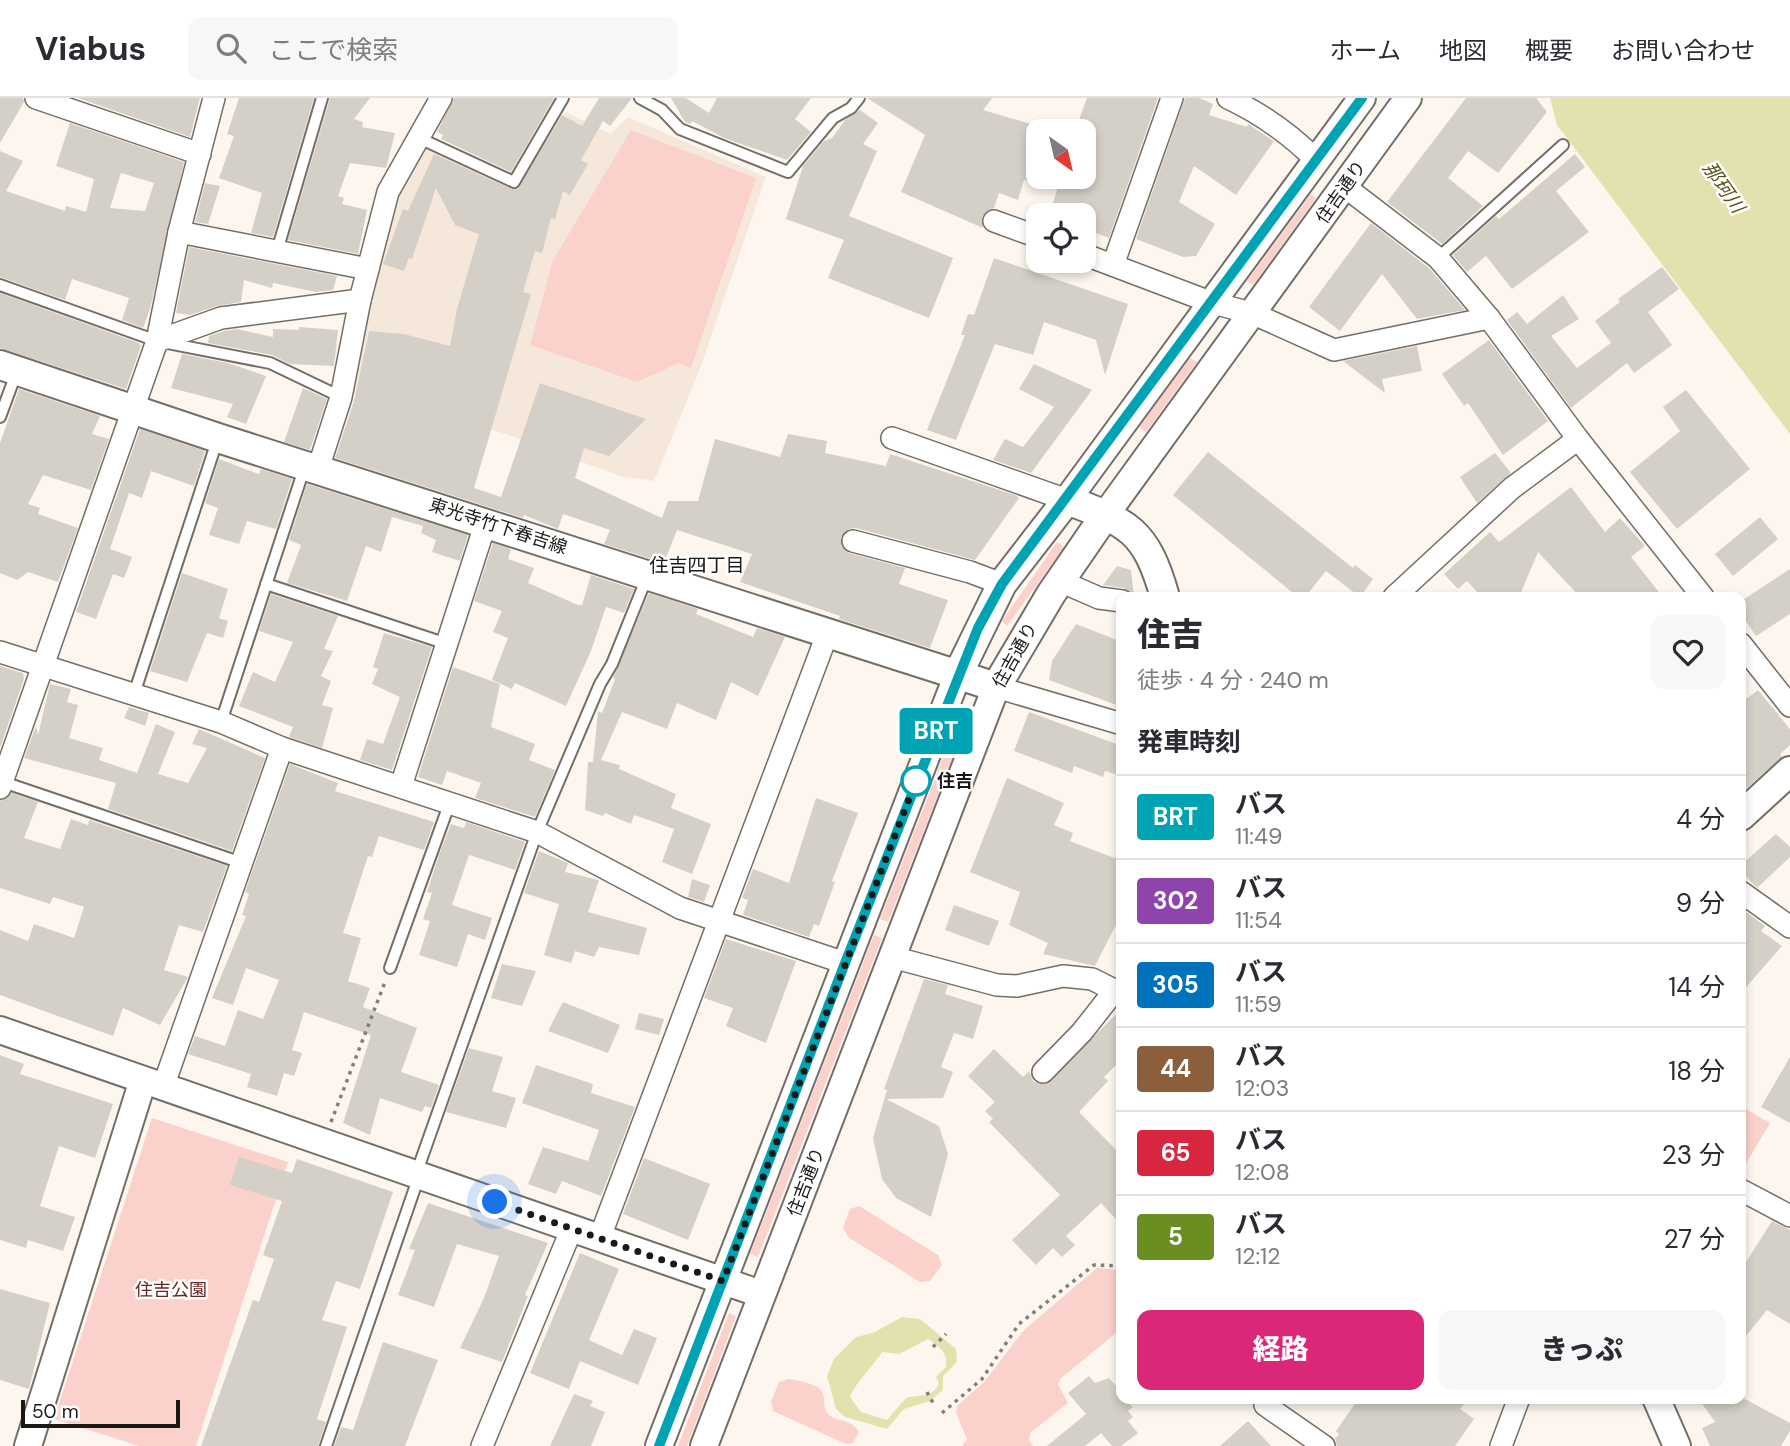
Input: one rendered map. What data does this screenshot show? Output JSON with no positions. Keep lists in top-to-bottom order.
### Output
{
  "streets": {
    "main road": ["住吉通り", "東光寺竹下春吉線"]
  },
  "crossings": [
    ["住吉通り", "東光寺竹下春吉線"]
  ],
  "districts": ["住吉四丁目"],
  "water": ["那珂川"],
  "parks": ["住吉公園"],
  "places": ["住吉"],
  "lines": ["bus line BRT"],
  "scale_bar": "50 m",
  "north": "bottom right",
  "page": {
    "header": "Viabus",
    "search": "ここで検索",
    "nav": [
      "ホーム",
      "地図",
      "概要",
      "お問い合わせ"
    ],
    "on_map": "BRT",
    "heading": [
      ["住吉", "徒歩 · 4 分 · 240 m"],
      "発車時刻"
    ],
    "list": [
      {
        "mark": "BRT",
        "name": "バス",
        "note": "11:49",
        "value": "4 分"
      },
      {
        "mark": "302",
        "name": "バス",
        "note": "11:54",
        "value": "9 分"
      },
      {
        "mark": "305",
        "name": "バス",
        "note": "11:59",
        "value": "14 分"
      },
      {
        "mark": "44",
        "name": "バス",
        "note": "12:03",
        "value": "18 分"
      },
      {
        "mark": "65",
        "name": "バス",
        "note": "12:08",
        "value": "23 分"
      },
      {
        "mark": "5",
        "name": "バス",
        "note": "12:12",
        "value": "27 分"
      }
    ],
    "buttons": ["経路", "きっぷ"],
    "scale": "50 m"
  }
}
